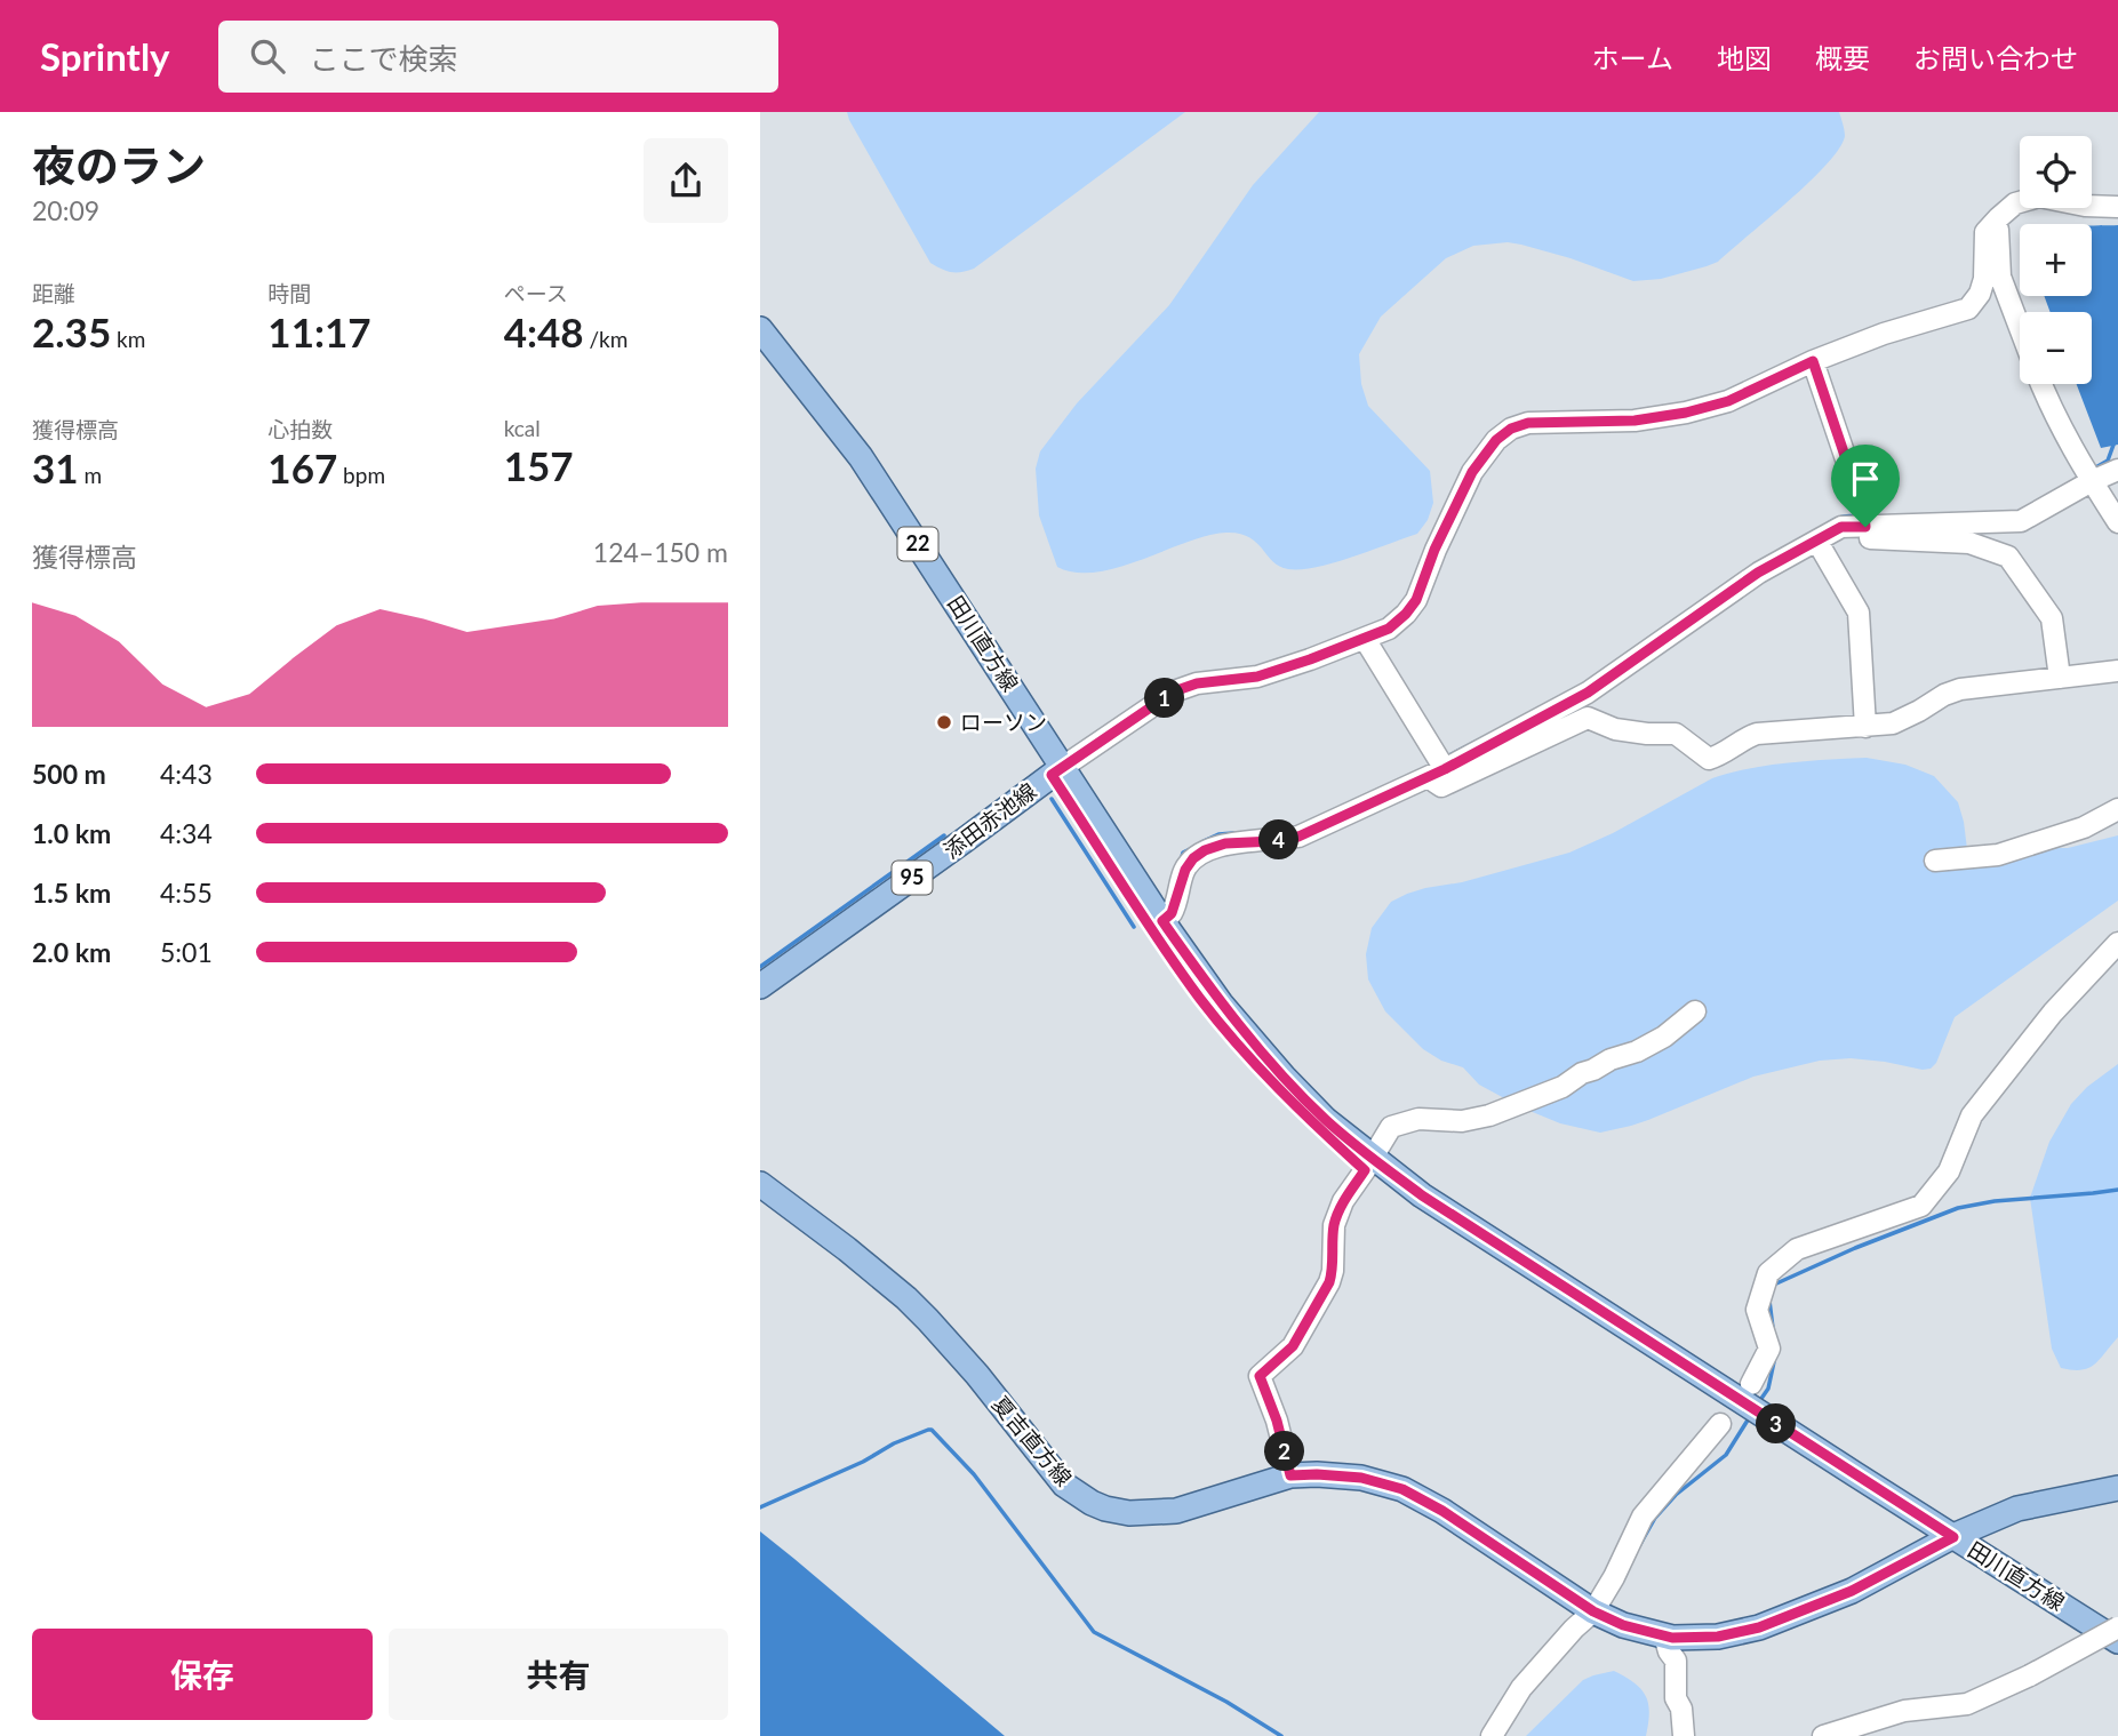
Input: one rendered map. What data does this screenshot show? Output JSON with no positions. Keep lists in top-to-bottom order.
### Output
{
  "streets": {
    "main road": [
      "22",
      "田川直方線",
      "添田赤池線",
      "95",
      "夏吉直方線"
    ]
  },
  "crossings": [
    ["田川直方線", "添田赤池線"],
    ["田川直方線", "夏吉直方線"]
  ],
  "places": ["ローソン"],
  "page": {
    "header": "Sprintly",
    "search": "ここで検索",
    "nav": [
      "ホーム",
      "地図",
      "概要",
      "お問い合わせ"
    ],
    "heading": ["夜のラン", "20:09"],
    "map_buttons": ["+", "−"],
    "stats": [
      ["距離", "2.35 km"],
      ["時間", "11:17"],
      ["ペース", "4:48 /km"],
      ["獲得標高", "31 m"],
      ["心拍数", "167 bpm"],
      ["kcal", "157"]
    ],
    "chart": ["獲得標高", "124–150 m"],
    "pins": [
      "1",
      "4",
      "3",
      "2"
    ],
    "list": [
      {
        "name": "500 m",
        "note": "4:43"
      },
      {
        "name": "1.0 km",
        "note": "4:34"
      },
      {
        "name": "1.5 km",
        "note": "4:55"
      },
      {
        "name": "2.0 km",
        "note": "5:01"
      }
    ],
    "buttons": ["保存", "共有"]
  }
}
